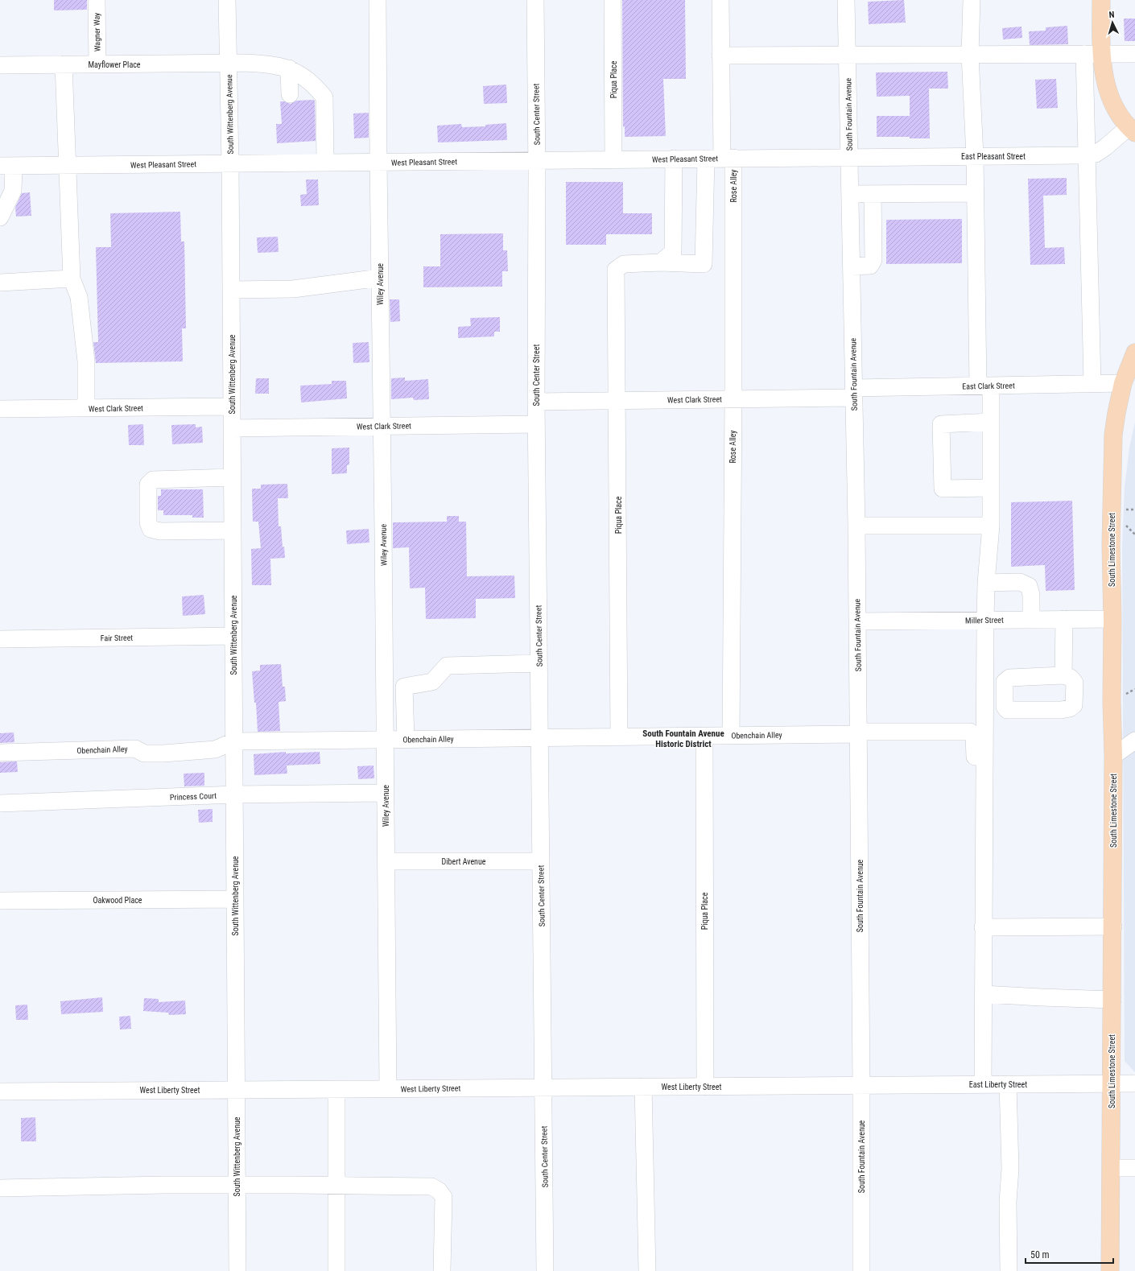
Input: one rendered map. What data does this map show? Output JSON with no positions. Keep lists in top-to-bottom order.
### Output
{
  "streets": {
    "main road": ["South Limestone Street"],
    "street": [
      "Wagner Way",
      "Mayflower Place",
      "Piqua Place",
      "South Wittenberg Avenue",
      "South Center Street",
      "South Fountain Avenue",
      "East Pleasant Street",
      "West Pleasant Street",
      "Rose Alley",
      "Wiley Avenue",
      "East Clark Street",
      "West Clark Street",
      "Miller Street",
      "Fair Street",
      "Obenchain Alley",
      "Princess Court",
      "Dibert Avenue",
      "Oakwood Place",
      "East Liberty Street",
      "West Liberty Street"
    ]
  },
  "crossings": [
    ["Wagner Way", "Mayflower Place"],
    ["Mayflower Place", "South Wittenberg Avenue"],
    ["Mayflower Place", "West Pleasant Street"],
    ["Piqua Place", "West Pleasant Street"],
    ["Piqua Place", "West Clark Street"],
    ["Piqua Place", "Obenchain Alley"],
    ["Piqua Place", "West Liberty Street"],
    ["South Wittenberg Avenue", "West Pleasant Street"],
    ["South Wittenberg Avenue", "West Clark Street"],
    ["South Wittenberg Avenue", "Fair Street"],
    ["South Wittenberg Avenue", "Obenchain Alley"],
    ["South Wittenberg Avenue", "Princess Court"],
    ["South Wittenberg Avenue", "Oakwood Place"],
    ["South Wittenberg Avenue", "West Liberty Street"],
    ["South Center Street", "West Pleasant Street"],
    ["South Center Street", "West Clark Street"],
    ["South Center Street", "Obenchain Alley"],
    ["South Center Street", "Dibert Avenue"],
    ["South Center Street", "West Liberty Street"],
    ["South Fountain Avenue", "East Pleasant Street"],
    ["South Fountain Avenue", "West Pleasant Street"],
    ["South Fountain Avenue", "East Clark Street"],
    ["South Fountain Avenue", "West Clark Street"],
    ["South Fountain Avenue", "Miller Street"],
    ["South Fountain Avenue", "Obenchain Alley"],
    ["South Fountain Avenue", "East Liberty Street"],
    ["South Fountain Avenue", "West Liberty Street"],
    ["East Pleasant Street", "West Pleasant Street"],
    ["West Pleasant Street", "Rose Alley"],
    ["West Pleasant Street", "Wiley Avenue"],
    ["Rose Alley", "West Clark Street"],
    ["Rose Alley", "Obenchain Alley"],
    ["Wiley Avenue", "West Clark Street"],
    ["Wiley Avenue", "Obenchain Alley"],
    ["Wiley Avenue", "Princess Court"],
    ["Wiley Avenue", "Dibert Avenue"],
    ["Wiley Avenue", "West Liberty Street"],
    ["East Clark Street", "West Clark Street"],
    ["East Clark Street", "South Limestone Street"],
    ["South Limestone Street", "Miller Street"],
    ["South Limestone Street", "East Liberty Street"],
    ["East Liberty Street", "West Liberty Street"]
  ],
  "districts": ["South Fountain Avenue Historic District"],
  "scale_bar": "50 m",
  "north": "top"
}
